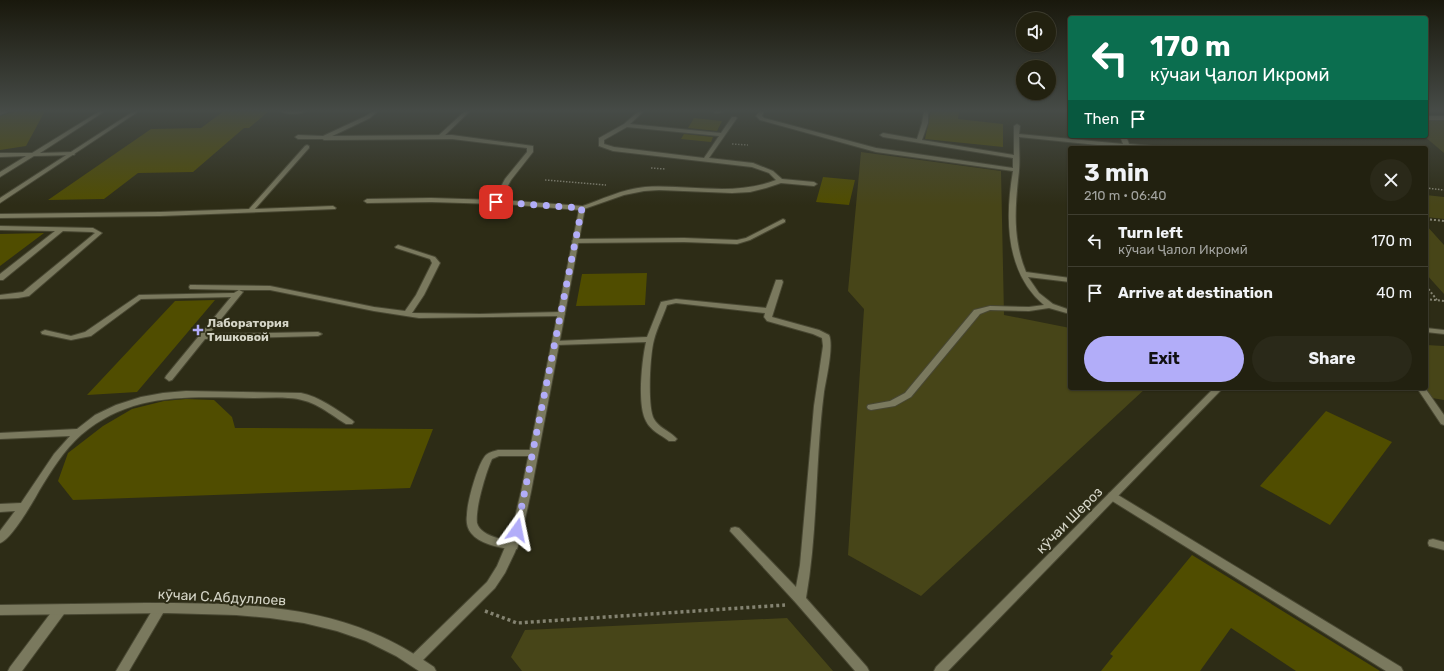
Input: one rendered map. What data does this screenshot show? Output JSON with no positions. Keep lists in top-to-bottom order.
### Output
{
  "streets": {
    "street": ["кӯчаи Шероз", "кӯчаи С.Абдуллоев"]
  },
  "places": {
    "health": ["Лаборатория Тишковой"]
  },
  "page": {
    "turn": ["170 m", "кӯчаи Ҷалол Икромӣ"],
    "then": "Then",
    "heading": ["3 min", "210 m · 06:40"],
    "list": [
      {
        "name": "Turn left",
        "note": "кӯчаи Ҷалол Икромӣ",
        "value": "170 m"
      },
      {
        "name": "Arrive at destination",
        "value": "40 m"
      }
    ],
    "buttons": ["Exit", "Share"]
  }
}
